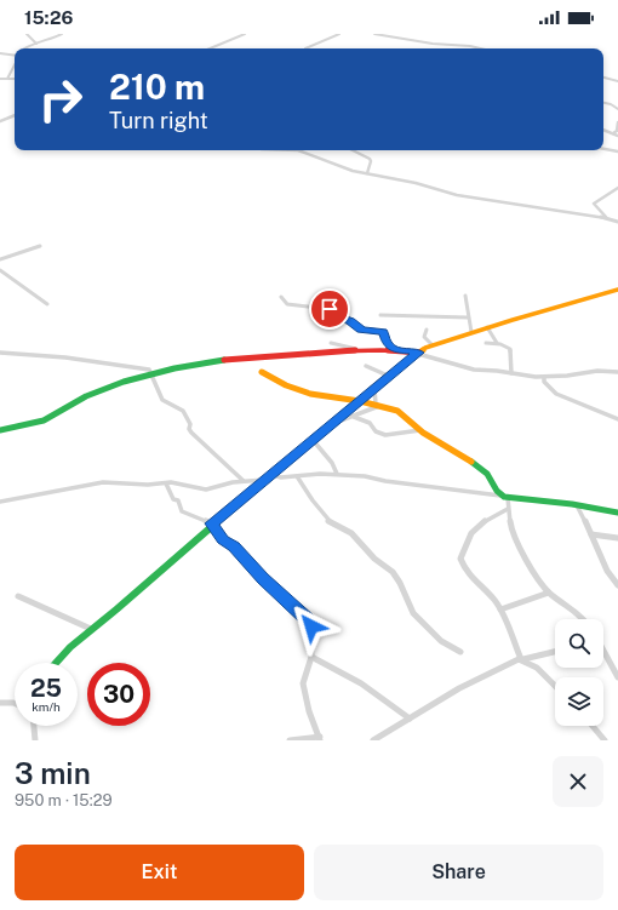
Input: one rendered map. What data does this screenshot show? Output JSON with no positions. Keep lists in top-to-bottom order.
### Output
{
  "page": {
    "status": "15:26",
    "turn": ["210 m", "Turn right"],
    "speed": "25 km/h",
    "limit": "30",
    "heading": ["3 min", "950 m · 15:29"],
    "buttons": ["Exit", "Share"]
  }
}
